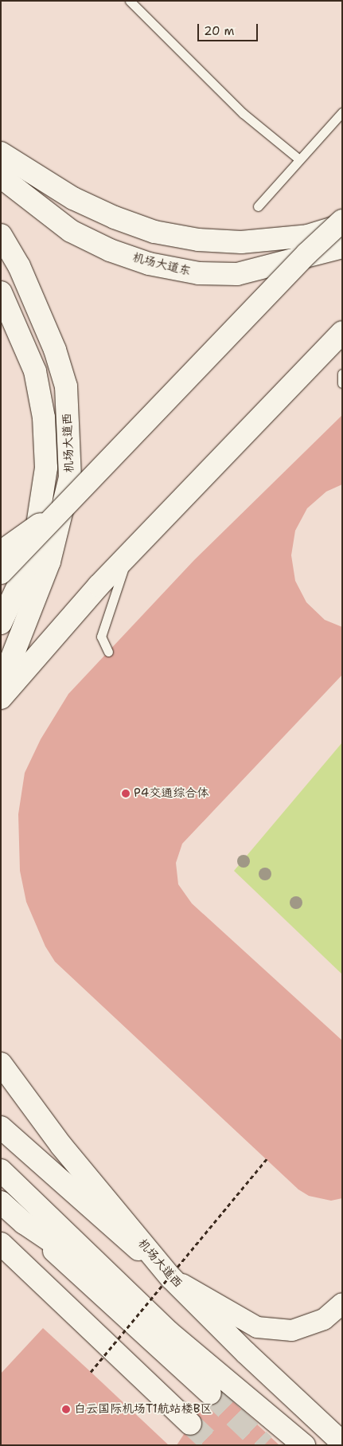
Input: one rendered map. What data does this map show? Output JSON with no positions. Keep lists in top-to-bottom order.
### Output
{
  "streets": {
    "main road": ["机场大道东", "机场大道西"]
  },
  "places": ["P4交通综合体", "白云国际机场T1航站楼B区"],
  "scale_bar": "20 m"
}
